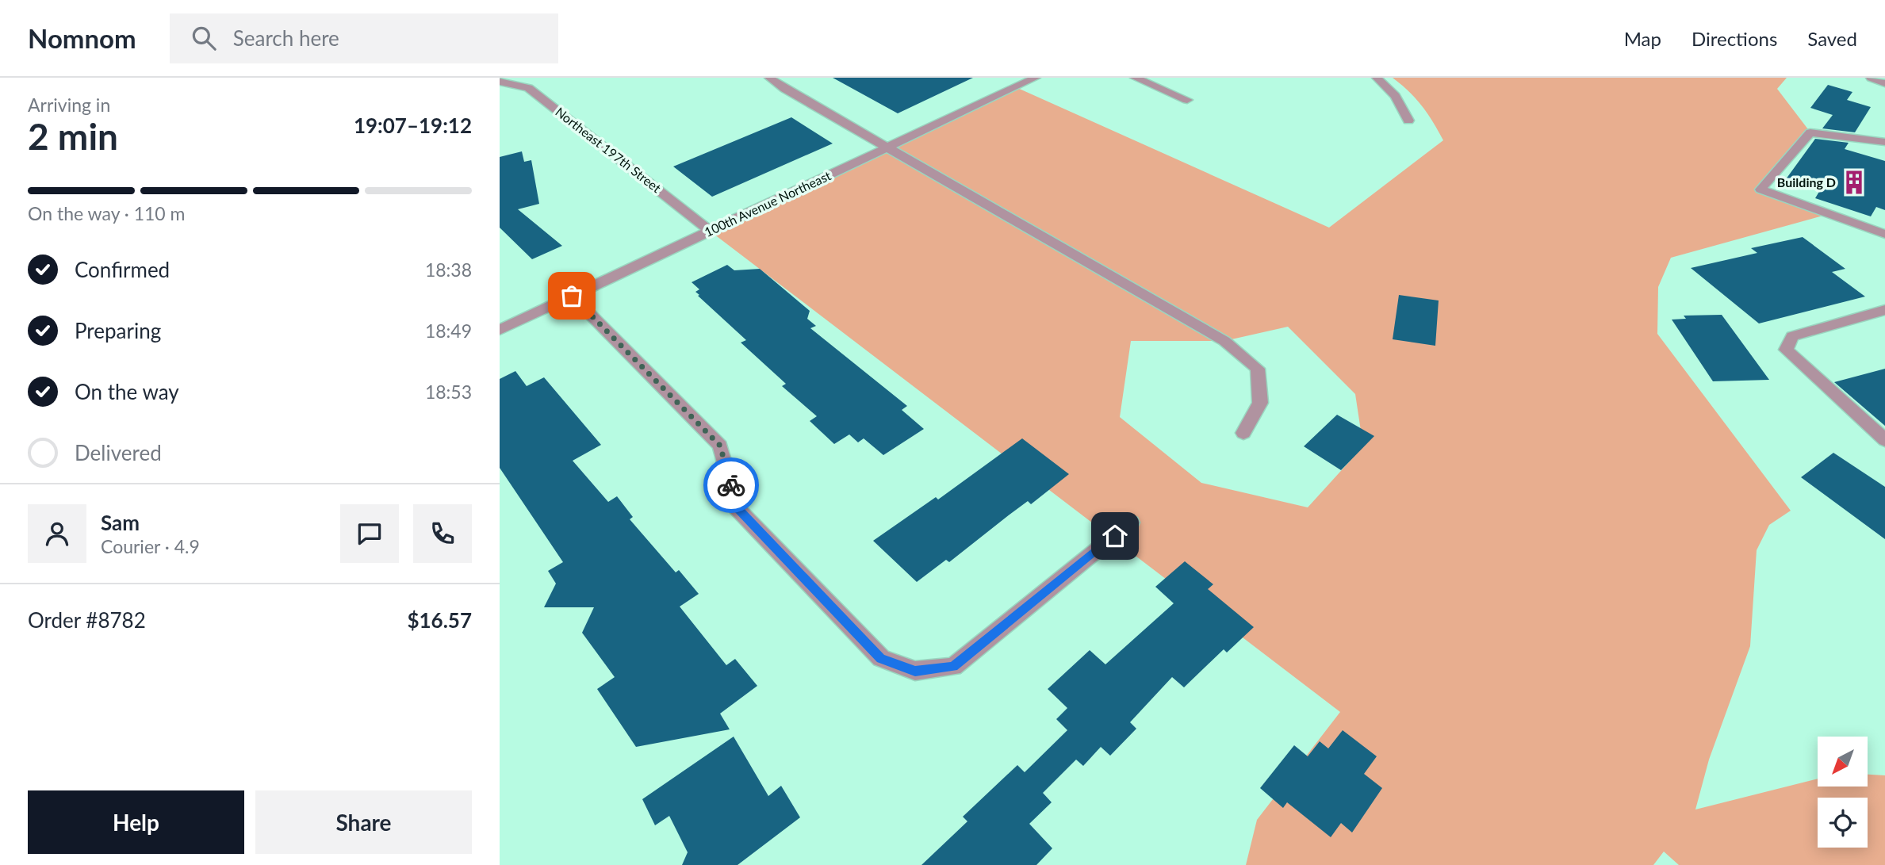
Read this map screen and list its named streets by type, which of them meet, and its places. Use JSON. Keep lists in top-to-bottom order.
{
  "streets": {
    "street": ["Northeast 197th Street", "100th Avenue Northeast"]
  },
  "crossings": [
    ["Northeast 197th Street", "100th Avenue Northeast"]
  ],
  "places": {
    "building": ["Building D"]
  },
  "north": "bottom left",
  "page": {
    "header": "Nomnom",
    "search": "Search here",
    "nav": ["Map", "Directions", "Saved"],
    "heading": ["2 min", "Arriving in", "19:07–19:12"],
    "panel": [
      "Sam",
      "Courier · 4.9",
      "Order #8782",
      "$16.57"
    ],
    "bar": "On the way · 110 m",
    "list": [
      ["Confirmed", "18:38"],
      ["Preparing", "18:49"],
      ["On the way", "18:53"],
      "Delivered"
    ],
    "buttons": ["Help", "Share"]
  }
}
